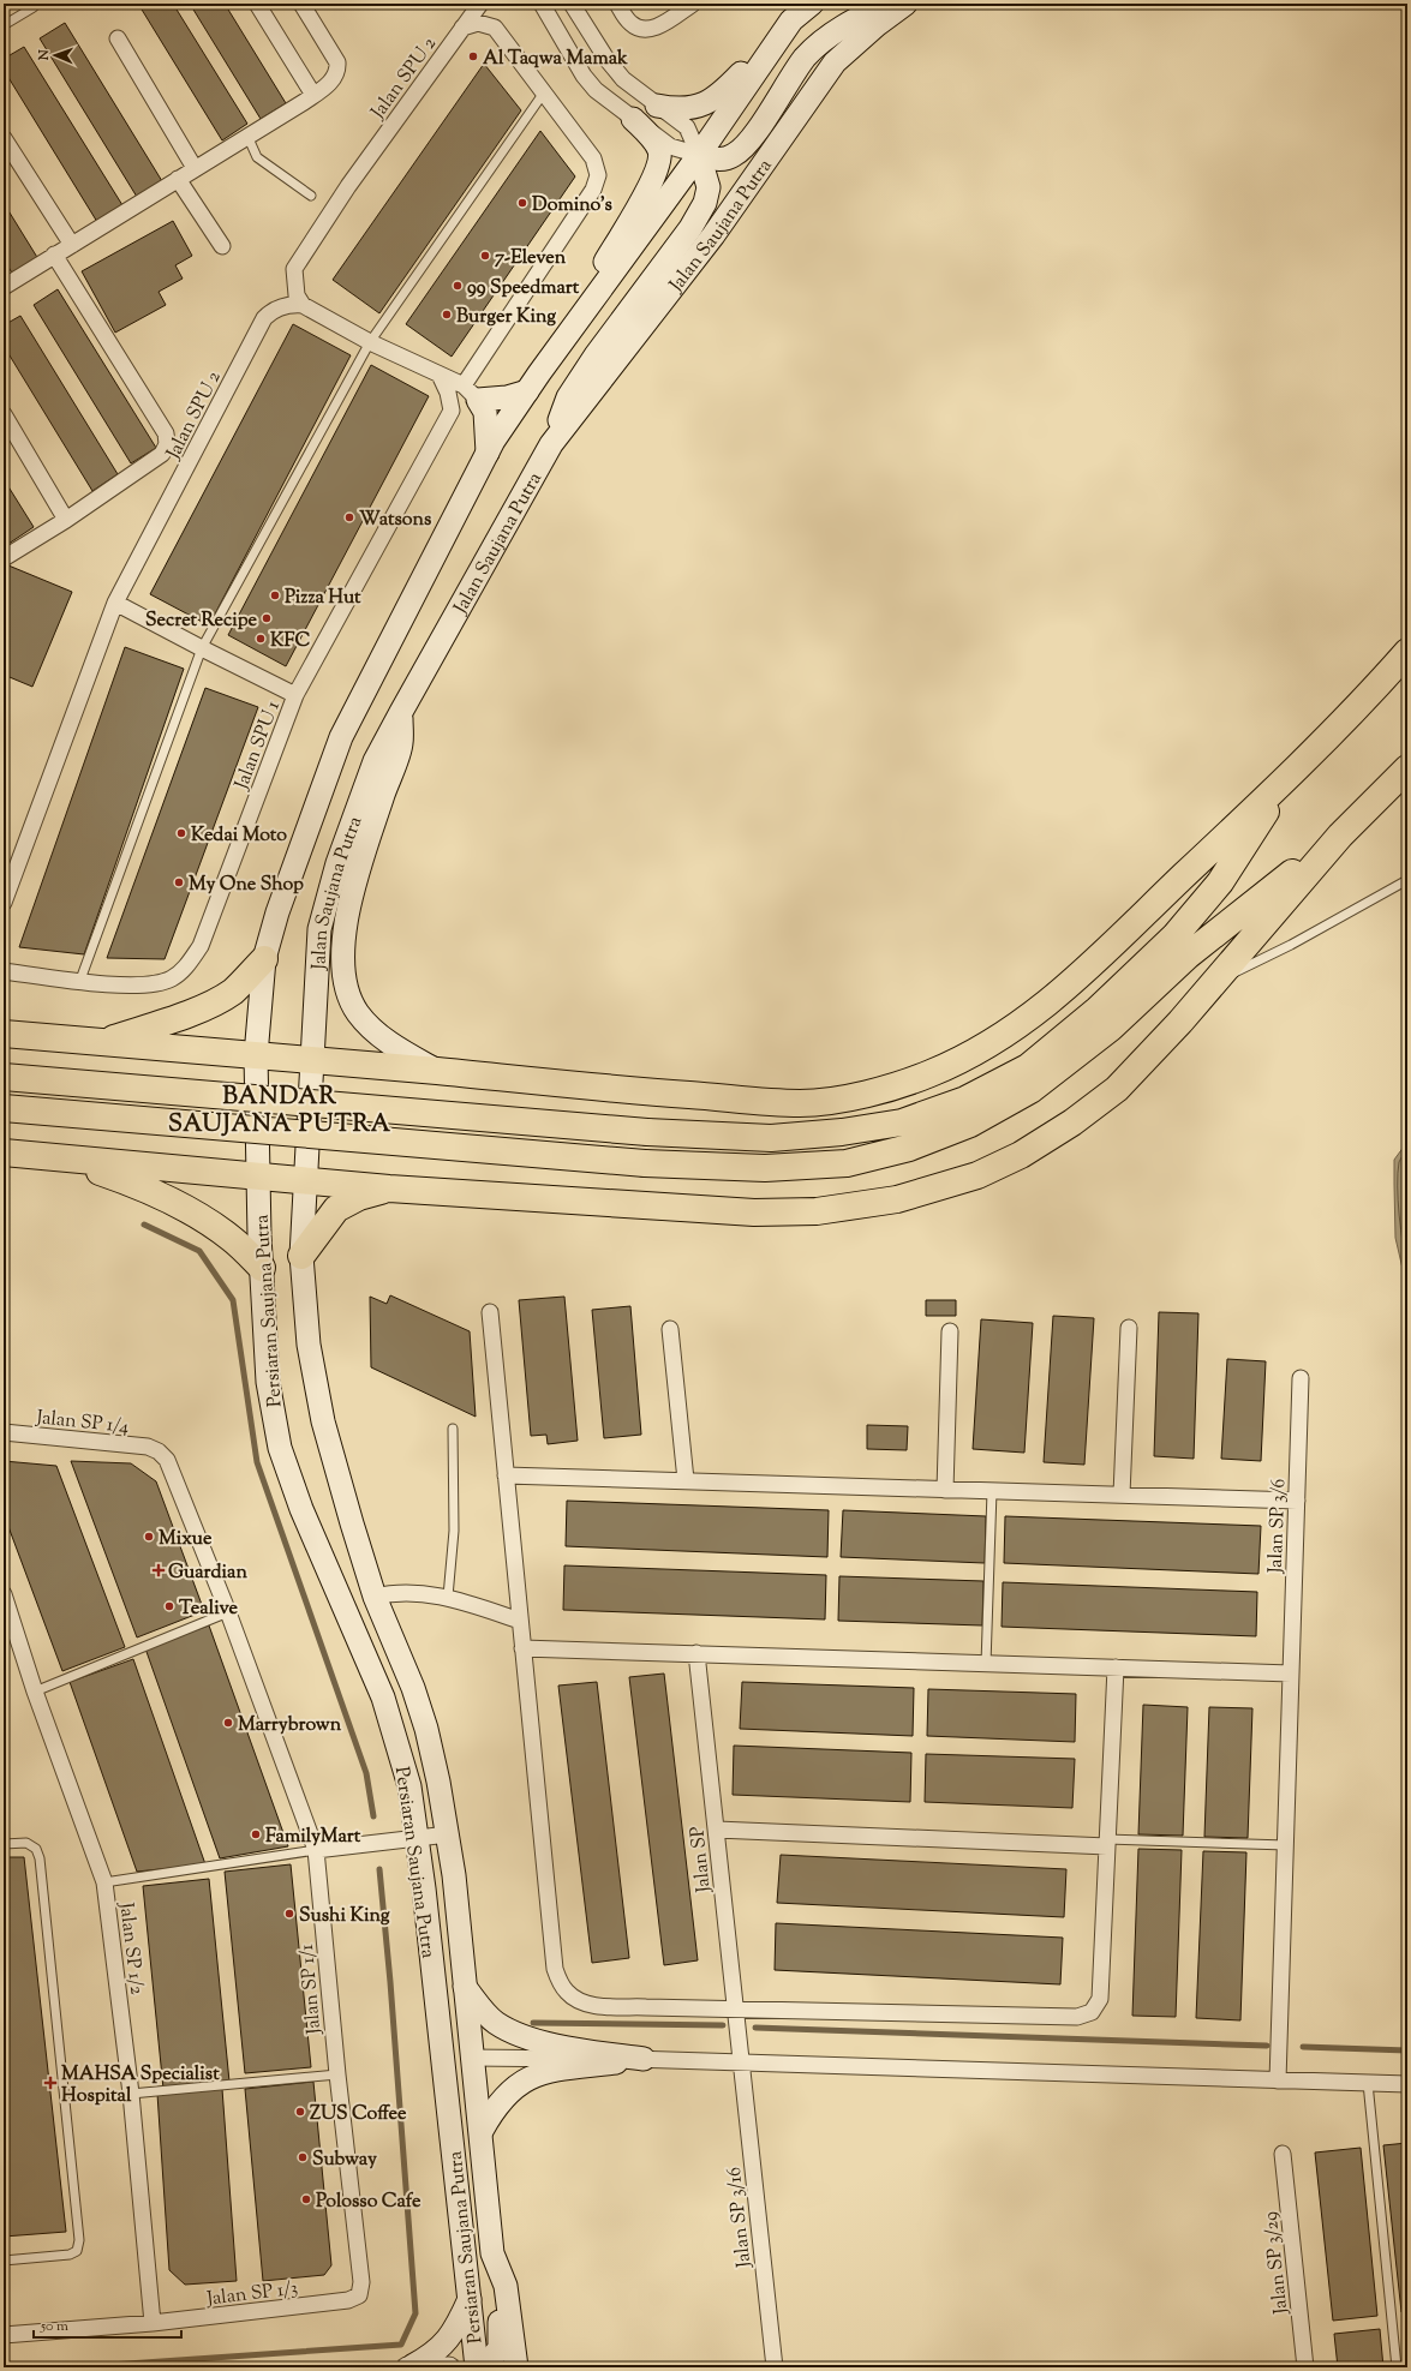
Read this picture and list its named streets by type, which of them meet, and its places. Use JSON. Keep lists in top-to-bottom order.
{
  "streets": {
    "main road": ["Jalan Saujana Putra", "Persiaran Saujana Putra"],
    "street": [
      "Jalan SPU 2",
      "Jalan SPU 1",
      "Jalan SP 1/4",
      "Jalan SP 3/6",
      "Jalan SP",
      "Jalan SP 1/2",
      "Jalan SP 1/1",
      "Jalan SP 3/16",
      "Jalan SP 3/29",
      "Jalan SP 1/3"
    ]
  },
  "crossings": [
    ["Jalan Saujana Putra", "Persiaran Saujana Putra"],
    ["Jalan SP 1/4", "Jalan SP 1/1"],
    ["Jalan SP", "Jalan SP 3/16"],
    ["Jalan SP 1/2", "Jalan SP 1/3"],
    ["Jalan SP 1/1", "Jalan SP 1/3"]
  ],
  "districts": ["BANDAR SAUJANA PUTRA"],
  "places": {
    "other": [
      "Al Taqwa Mamak",
      "Domino's",
      "7-Eleven",
      "99 Speedmart",
      "Burger King",
      "Watsons",
      "Pizza Hut",
      "Secret Recipe",
      "KFC",
      "Kedai Moto",
      "My One Shop",
      "Mixue",
      "Tealive",
      "Marrybrown",
      "FamilyMart",
      "Sushi King",
      "ZUS Coffee",
      "Subway",
      "Polosso Cafe"
    ],
    "health": ["Guardian", "MAHSA Specialist Hospital"]
  },
  "scale_bar": "50 m",
  "north": "left"
}
